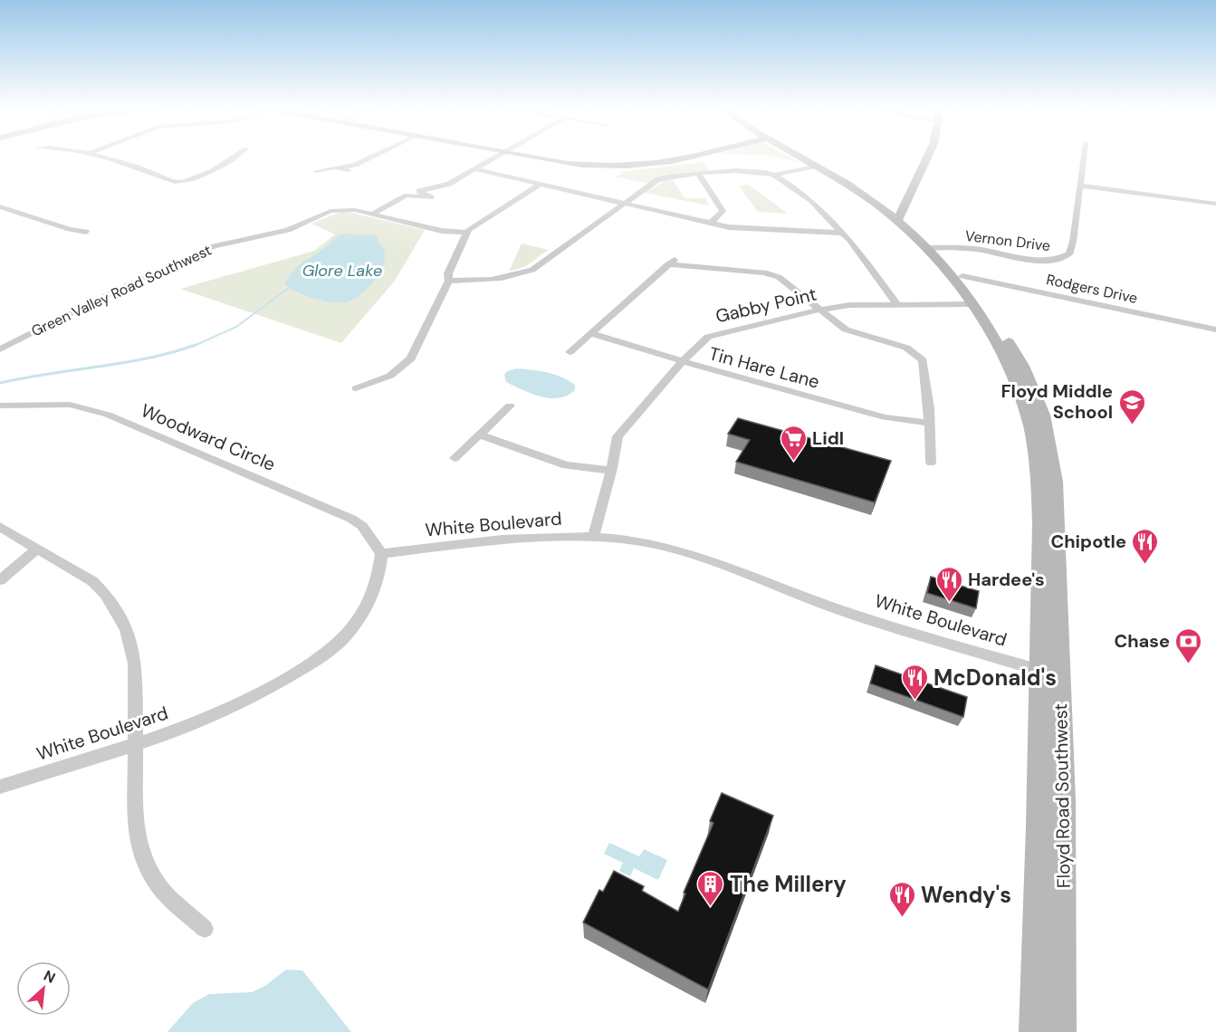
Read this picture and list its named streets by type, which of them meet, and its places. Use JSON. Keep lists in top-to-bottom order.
{
  "streets": {
    "main road": ["Floyd Road Southwest"],
    "street": [
      "Vernon Drive",
      "Rodgers Drive",
      "Green Valley Road Southwest",
      "Gabby Point",
      "Tin Hare Lane",
      "Woodward Circle",
      "White Boulevard"
    ]
  },
  "crossings": [
    ["Vernon Drive", "Floyd Road Southwest"],
    ["Rodgers Drive", "Floyd Road Southwest"],
    ["Gabby Point", "Tin Hare Lane"],
    ["Gabby Point", "White Boulevard"],
    ["Gabby Point", "Floyd Road Southwest"],
    ["Woodward Circle", "White Boulevard"],
    ["White Boulevard", "Floyd Road Southwest"]
  ],
  "water": ["Glore Lake"],
  "places": {
    "school or university": ["Floyd Middle School"],
    "supermarket": ["Lidl"],
    "restaurant": [
      "Chipotle",
      "Hardee's",
      "McDonald's",
      "Wendy's"
    ],
    "bank": ["Chase"],
    "building": ["The Millery"]
  },
  "north": "top right"
}
